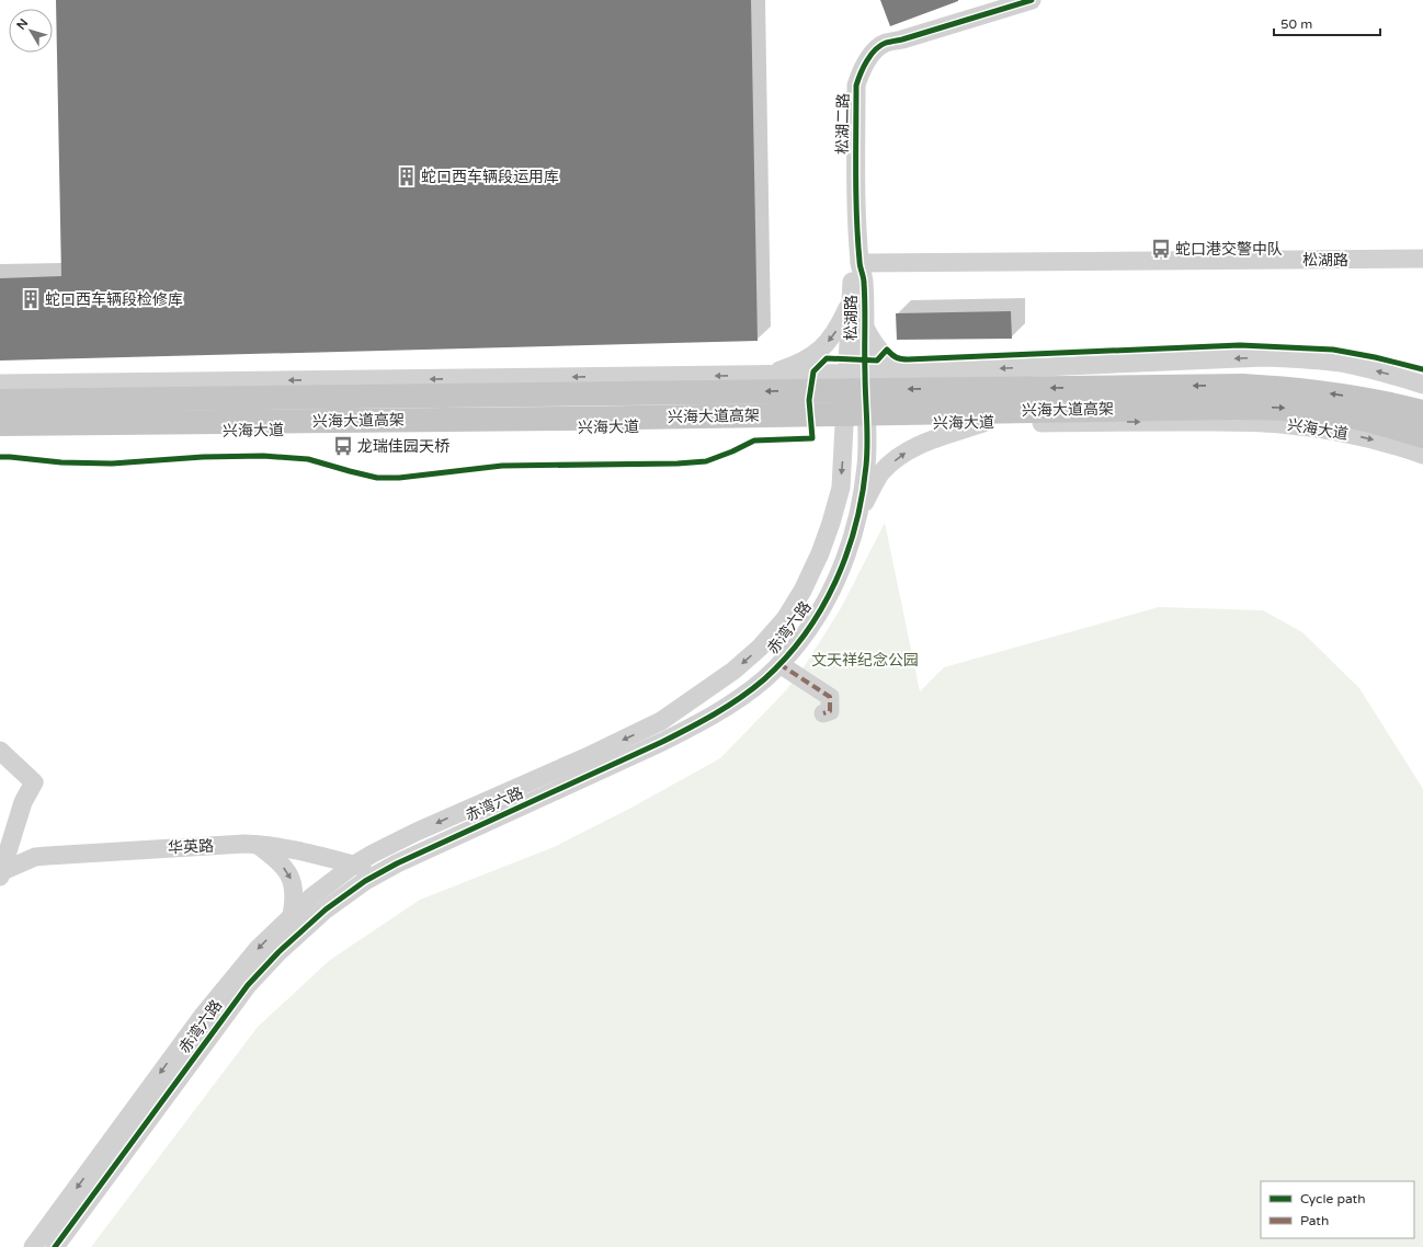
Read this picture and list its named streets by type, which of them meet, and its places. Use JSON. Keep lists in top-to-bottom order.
{
  "streets": {
    "main road": ["兴海大道高架"],
    "street": [
      "松湖二路",
      "松湖路",
      "兴海大道",
      "赤湾六路",
      "华英路"
    ]
  },
  "crossings": [
    ["松湖二路", "松湖路"],
    ["松湖路", "赤湾六路"],
    ["兴海大道", "赤湾六路"],
    ["赤湾六路", "华英路"]
  ],
  "parks": ["文天祥纪念公园"],
  "places": {
    "building": ["蛇口西车辆段运用库", "蛇口西车辆段检修库"],
    "bus stop": ["蛇口港交警中队", "龙瑞佳园天桥"]
  },
  "legend": ["Cycle path", "Path"],
  "scale_bar": "50 m",
  "north": "top left"
}
